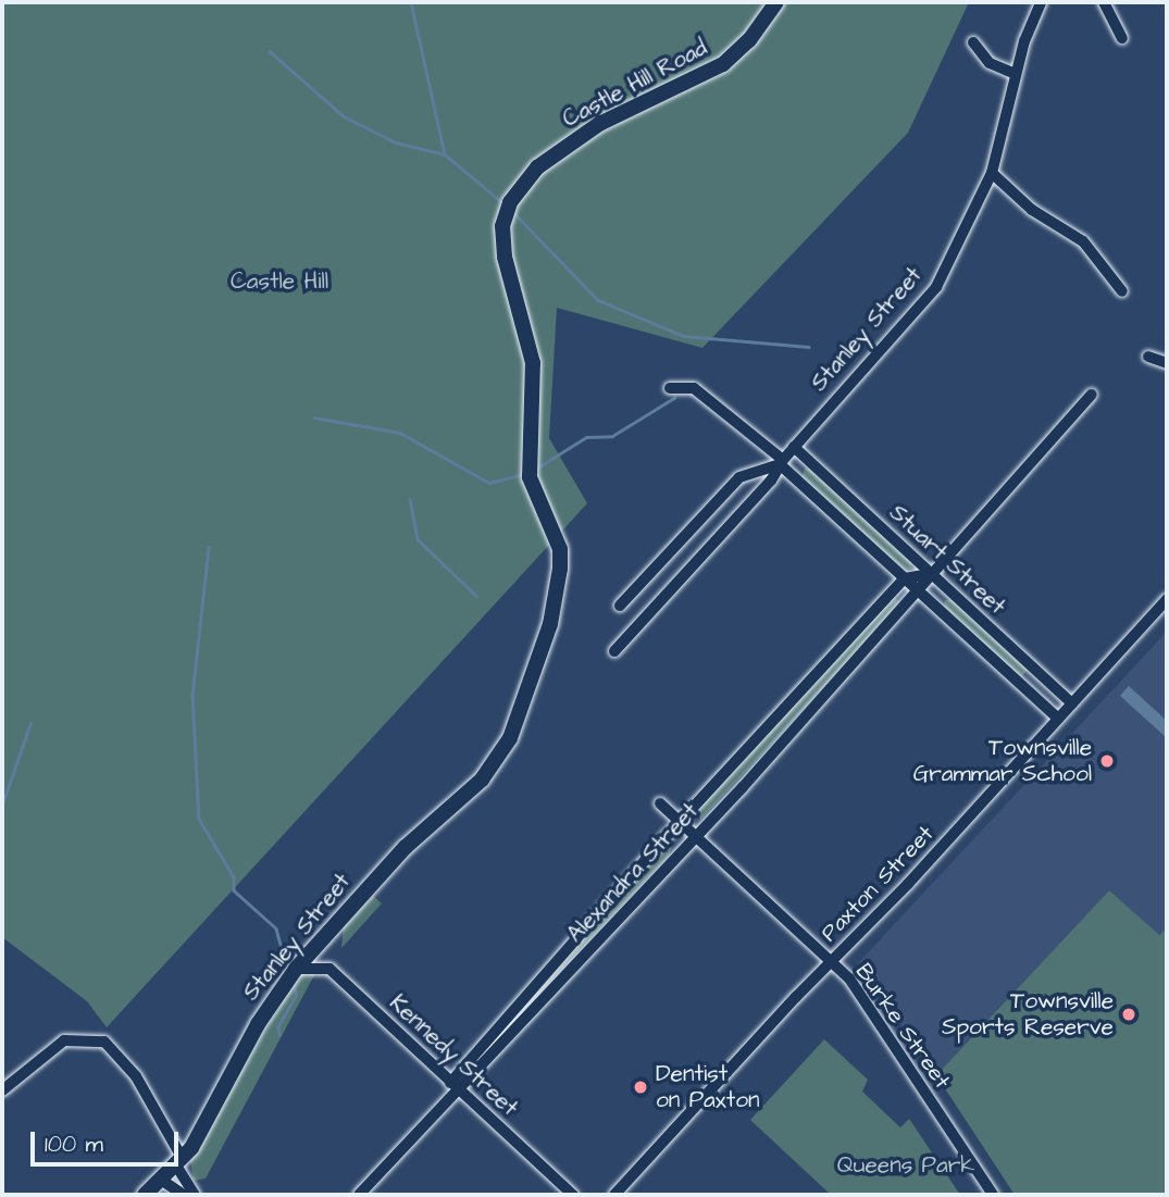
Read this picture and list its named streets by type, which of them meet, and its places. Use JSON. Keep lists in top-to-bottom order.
{
  "streets": {
    "main road": ["Castle Hill Road", "Stanley Street"],
    "street": [
      "Stuart Street",
      "Alexandra Street",
      "Paxton Street",
      "Burke Street",
      "Kennedy Street"
    ]
  },
  "crossings": [
    ["Castle Hill Road", "Stanley Street"],
    ["Stanley Street", "Stuart Street"],
    ["Stanley Street", "Kennedy Street"],
    ["Stuart Street", "Alexandra Street"],
    ["Stuart Street", "Paxton Street"],
    ["Alexandra Street", "Burke Street"],
    ["Alexandra Street", "Kennedy Street"],
    ["Paxton Street", "Burke Street"]
  ],
  "parks": ["Castle Hill", "Queens Park"],
  "places": ["Townsville Grammar School", "Townsville Sports Reserve", "Dentist on Paxton"],
  "scale_bar": "100 m"
}
